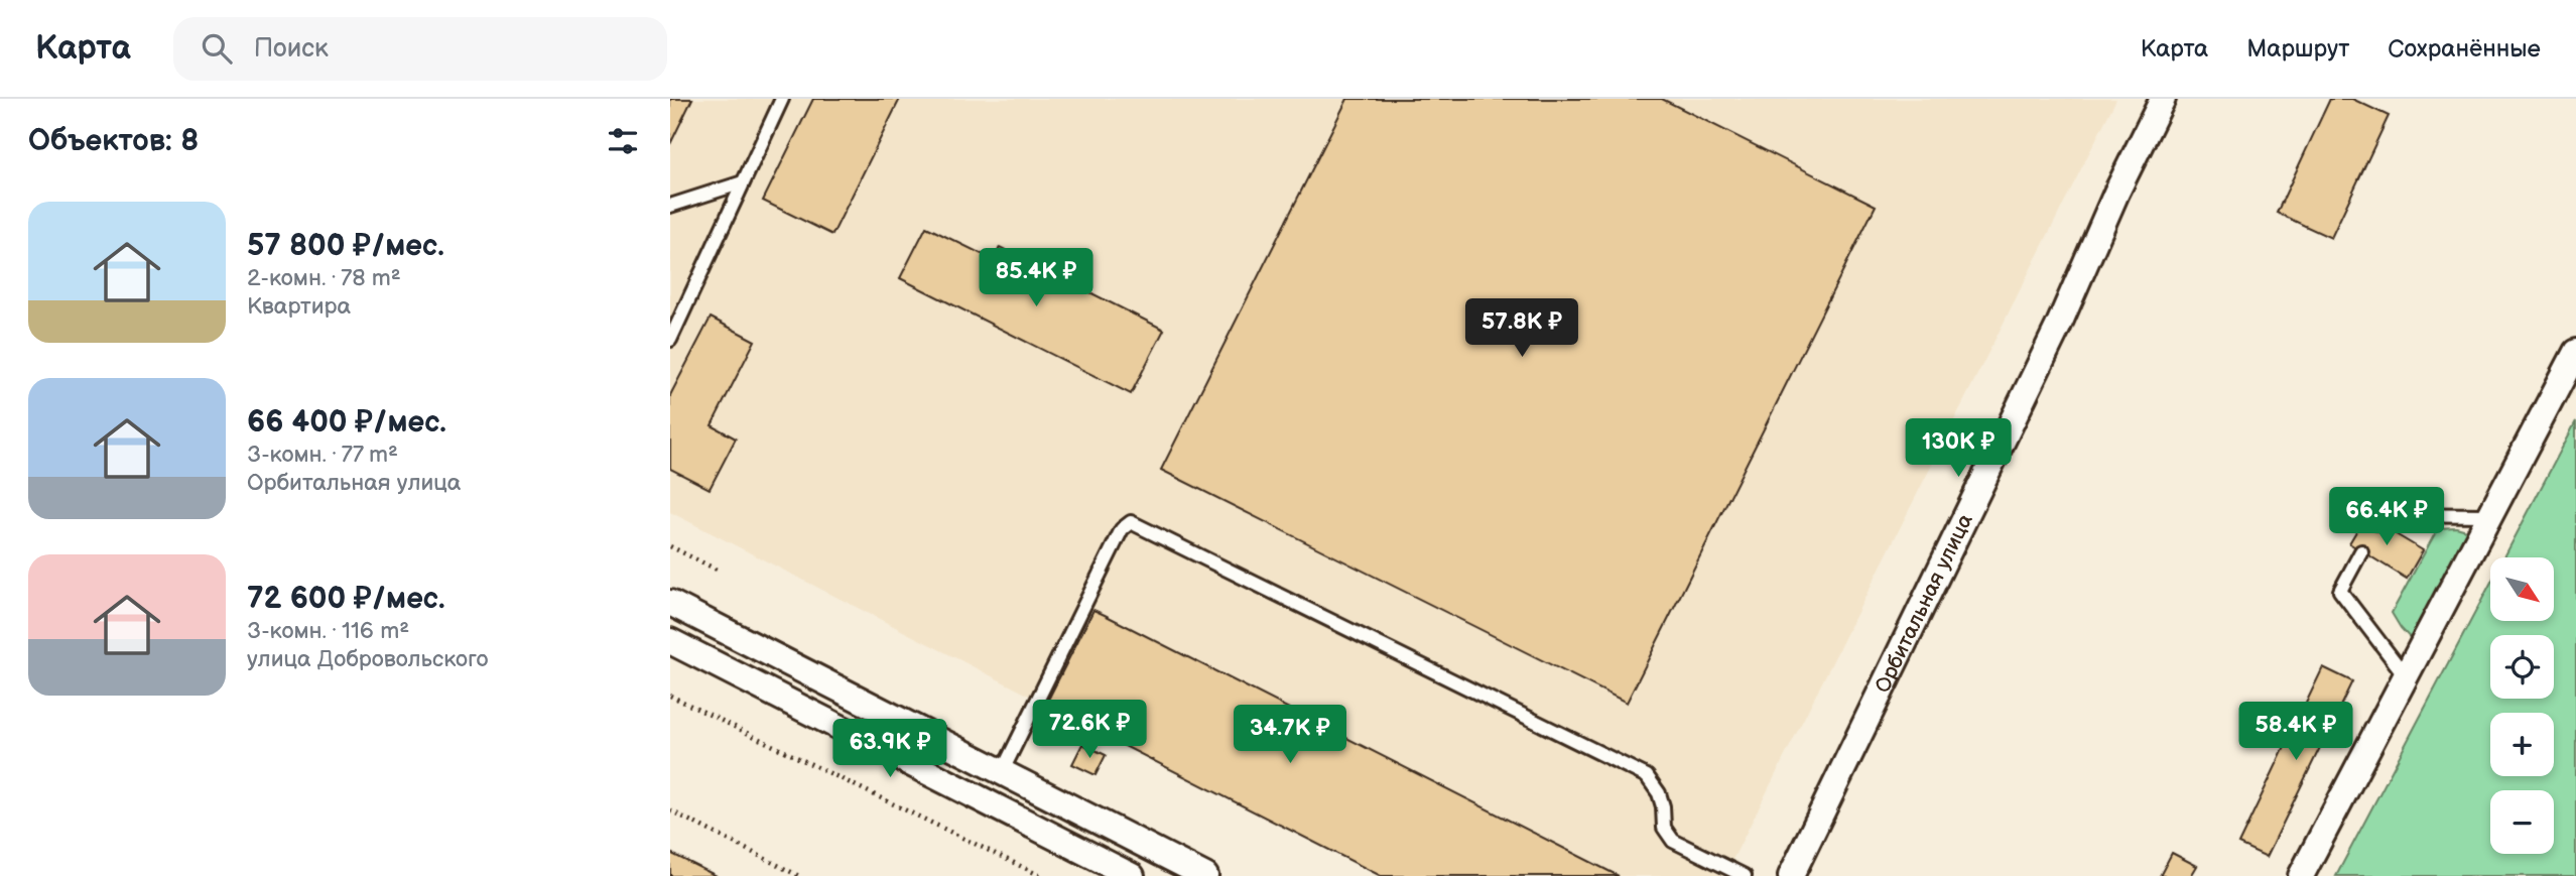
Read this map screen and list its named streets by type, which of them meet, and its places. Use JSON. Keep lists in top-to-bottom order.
{
  "streets": {
    "street": ["Орбитальная улица"]
  },
  "north": "bottom right",
  "page": {
    "header": "Карта",
    "search": "Поиск",
    "nav": ["Карта", "Маршрут", "Сохранённые"],
    "heading": "Объектов: 8",
    "list": [
      {
        "name": "57 800 ₽/мес.",
        "note": "2-комн. · 78 m² · Квартира"
      },
      {
        "name": "66 400 ₽/мес.",
        "note": "3-комн. · 77 m² · Орбитальная улица"
      },
      {
        "name": "72 600 ₽/мес.",
        "note": "3-комн. · 116 m² · улица Добровольского"
      }
    ],
    "price": [
      "85.4K ₽",
      "57.8K ₽",
      "130K ₽",
      "66.4K ₽",
      "72.6K ₽",
      "58.4K ₽",
      "34.7K ₽",
      "63.9K ₽"
    ],
    "map_buttons": ["+", "−"]
  }
}
